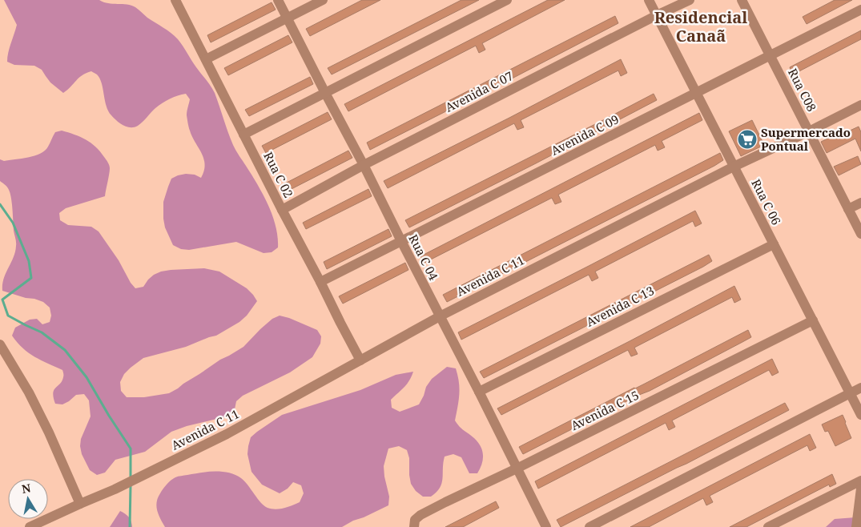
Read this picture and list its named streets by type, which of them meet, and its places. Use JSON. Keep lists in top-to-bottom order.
{
  "streets": {
    "street": [
      "Rua C08",
      "Avenida C 07",
      "Avenida C 09",
      "Rua C 02",
      "Rua C 06",
      "Rua C 04",
      "Avenida C 11",
      "Avenida C 13",
      "Avenida C 15"
    ]
  },
  "crossings": [
    ["Rua C08", "Avenida C 09"],
    ["Rua C08", "Avenida C 11"],
    ["Avenida C 07", "Rua C 02"],
    ["Avenida C 07", "Rua C 06"],
    ["Avenida C 07", "Rua C 04"],
    ["Avenida C 09", "Rua C 02"],
    ["Avenida C 09", "Rua C 06"],
    ["Avenida C 09", "Rua C 04"],
    ["Rua C 02", "Avenida C 11"],
    ["Rua C 06", "Avenida C 11"],
    ["Rua C 06", "Avenida C 13"],
    ["Rua C 06", "Avenida C 15"],
    ["Rua C 04", "Avenida C 11"],
    ["Rua C 04", "Avenida C 13"],
    ["Rua C 04", "Avenida C 15"]
  ],
  "districts": ["Residencial Canaã"],
  "places": {
    "supermarket": ["Supermercado Pontual"]
  },
  "north": "top"
}
